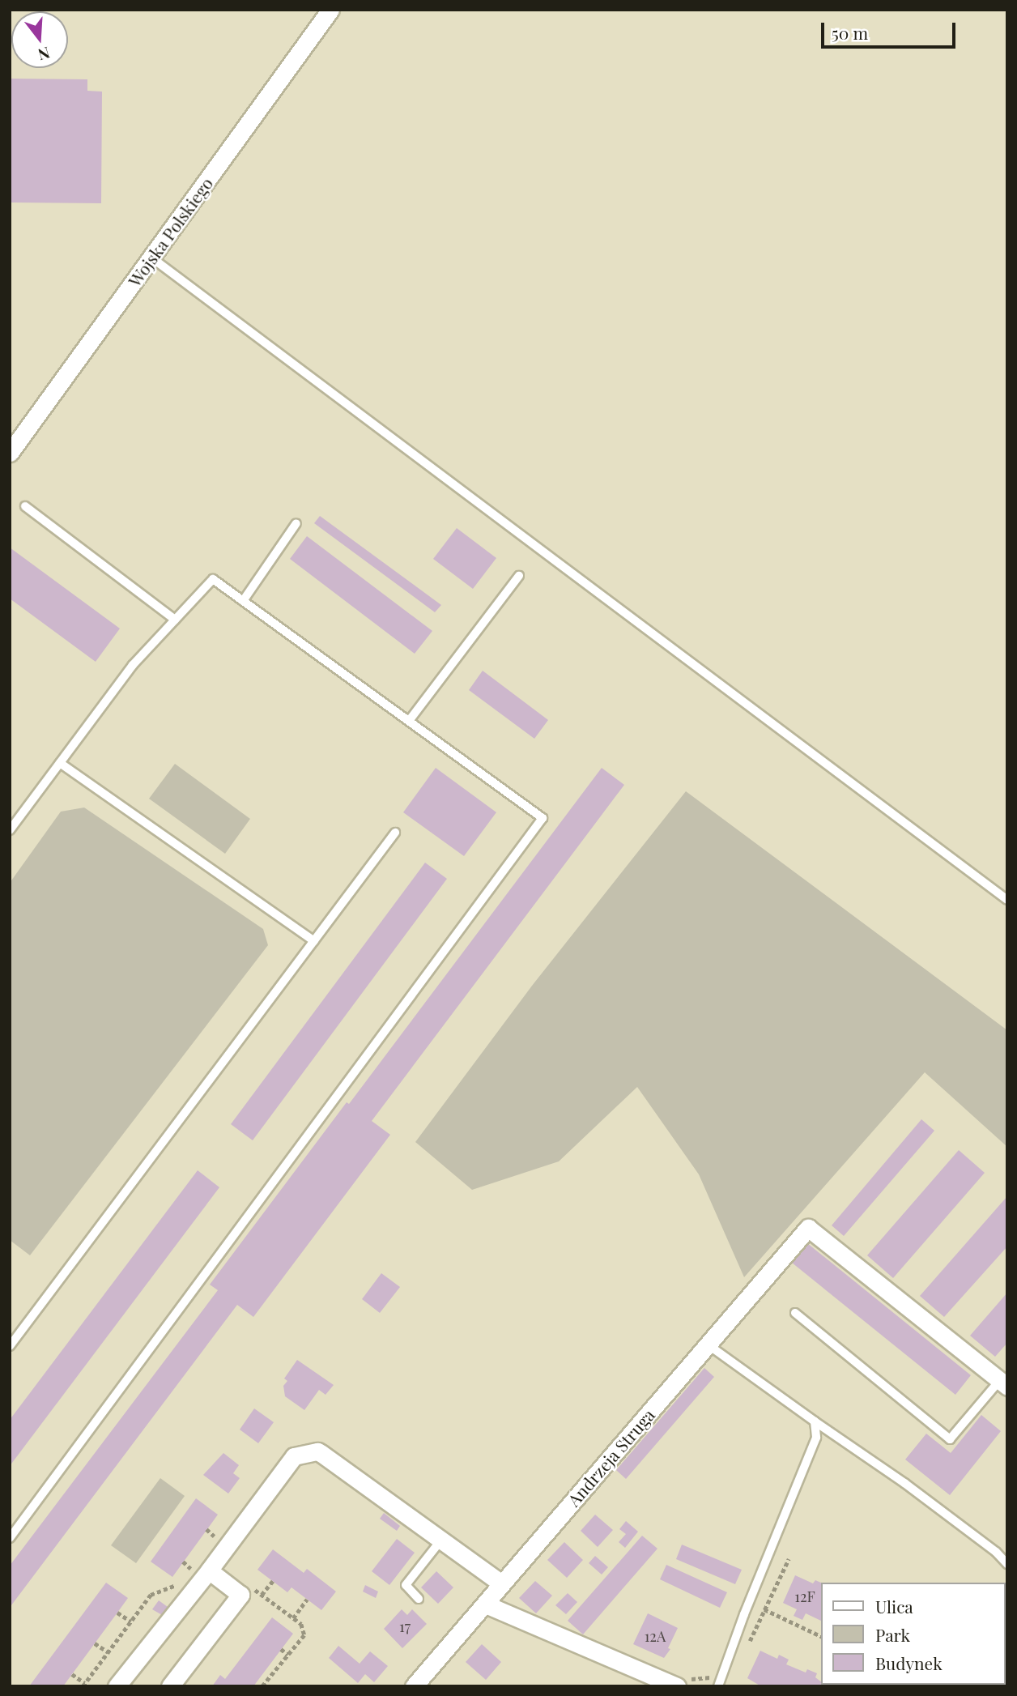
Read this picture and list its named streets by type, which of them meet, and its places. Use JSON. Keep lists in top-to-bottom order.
{
  "streets": {
    "street": ["Wojska Polskiego", "Andrzeja Struga"]
  },
  "house_numbers": ["12F", "17", "12A"],
  "legend": ["Ulica", "Park", "Budynek"],
  "scale_bar": "50 m",
  "north": "bottom"
}
